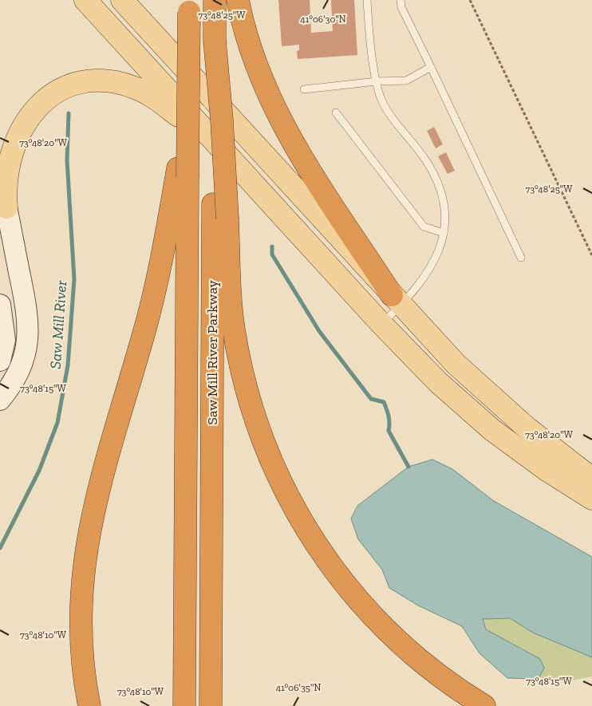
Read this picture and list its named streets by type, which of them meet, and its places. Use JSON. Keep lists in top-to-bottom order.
{
  "streets": {
    "highway": ["Saw Mill River Parkway"]
  },
  "water": ["Saw Mill River"],
  "coordinates": [
    "73°48'25\"W",
    "41°06'30\"N",
    "73°48'20\"W",
    "73°48'15\"W",
    "73°48'10\"W",
    "41°06'35\"N"
  ]
}
